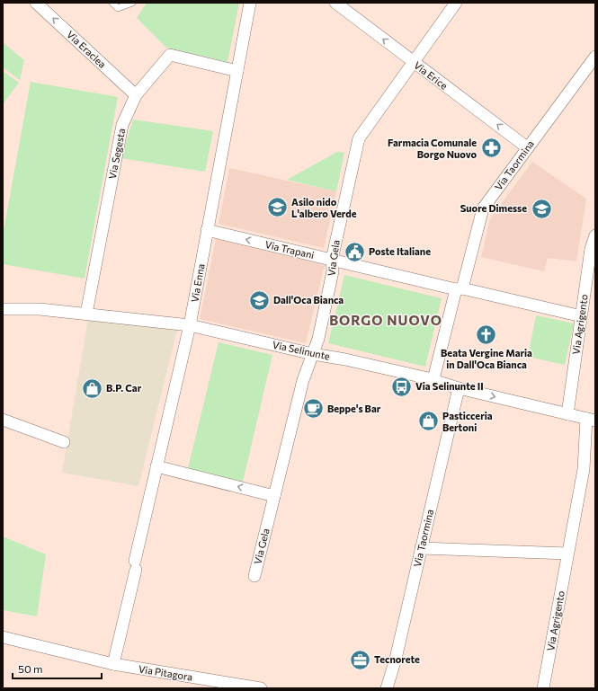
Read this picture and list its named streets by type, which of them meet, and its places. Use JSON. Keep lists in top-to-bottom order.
{
  "streets": {
    "street": [
      "Via Eraclea",
      "Via Erice",
      "Via Segesta",
      "Via Taormina",
      "Via Trapani",
      "Via Gela",
      "Via Enna",
      "Via Agrigento",
      "Via Selinunte",
      "Via Pitagora"
    ]
  },
  "crossings": [
    ["Via Eraclea", "Via Segesta"],
    ["Via Erice", "Via Taormina"],
    ["Via Erice", "Via Gela"],
    ["Via Segesta", "Via Enna"],
    ["Via Segesta", "Via Selinunte"],
    ["Via Taormina", "Via Trapani"],
    ["Via Taormina", "Via Selinunte"],
    ["Via Trapani", "Via Gela"],
    ["Via Trapani", "Via Enna"],
    ["Via Trapani", "Via Agrigento"],
    ["Via Gela", "Via Selinunte"],
    ["Via Enna", "Via Selinunte"],
    ["Via Enna", "Via Pitagora"],
    ["Via Agrigento", "Via Selinunte"]
  ],
  "one_way": ["Via Eraclea", "Via Erice"],
  "districts": ["BORGO NUOVO"],
  "places": {
    "pharmacy": ["Farmacia Comunale Borgo Nuovo"],
    "school or university": ["Asilo nido L'albero Verde", "Suore Dimesse", "Dall'Oca Bianca"],
    "public building": ["Poste Italiane"],
    "church": ["Beata Vergine Maria in Dall'Oca Bianca"],
    "bus stop": ["Via Selinunte II"],
    "shop": ["B.P. Car", "Pasticceria Bertoni"],
    "cafe": ["Beppe's Bar"],
    "office": ["Tecnorete"]
  },
  "scale_bar": "50 m"
}
